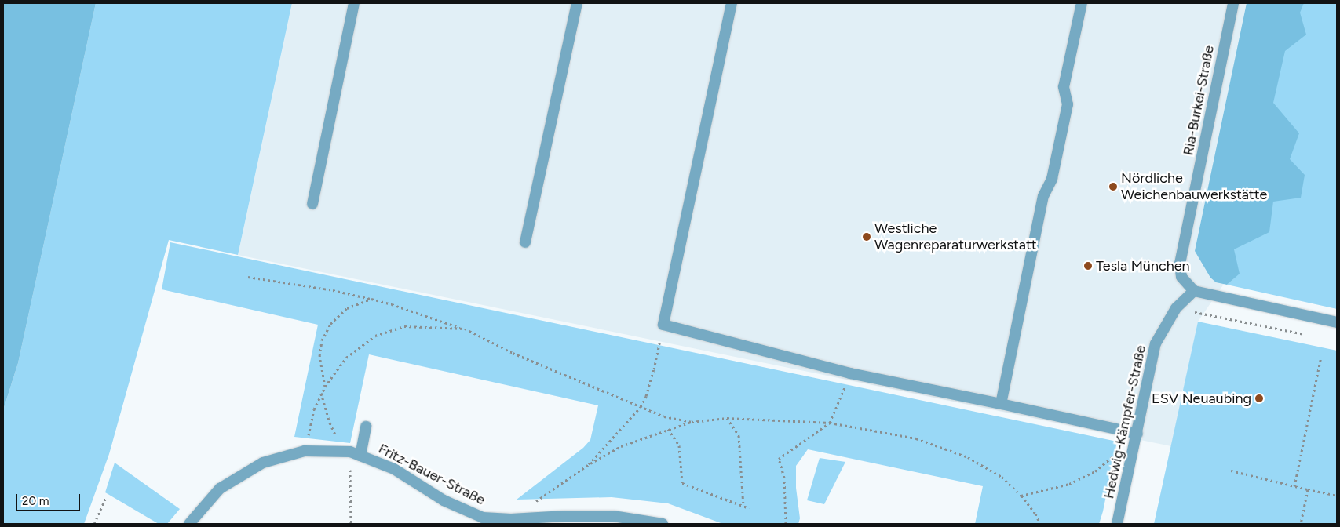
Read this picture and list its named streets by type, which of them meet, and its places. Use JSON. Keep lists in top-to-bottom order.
{
  "streets": {
    "street": ["Ria-Burkei-Straße", "Hedwig-Kämpfer-Straße", "Fritz-Bauer-Straße"]
  },
  "crossings": [
    ["Ria-Burkei-Straße", "Hedwig-Kämpfer-Straße"]
  ],
  "places": [
    "Nördliche Weichenbauwerkstätte",
    "Westliche Wagenreparaturwerkstatt",
    "Tesla München",
    "ESV Neuaubing"
  ],
  "scale_bar": "20 m"
}
